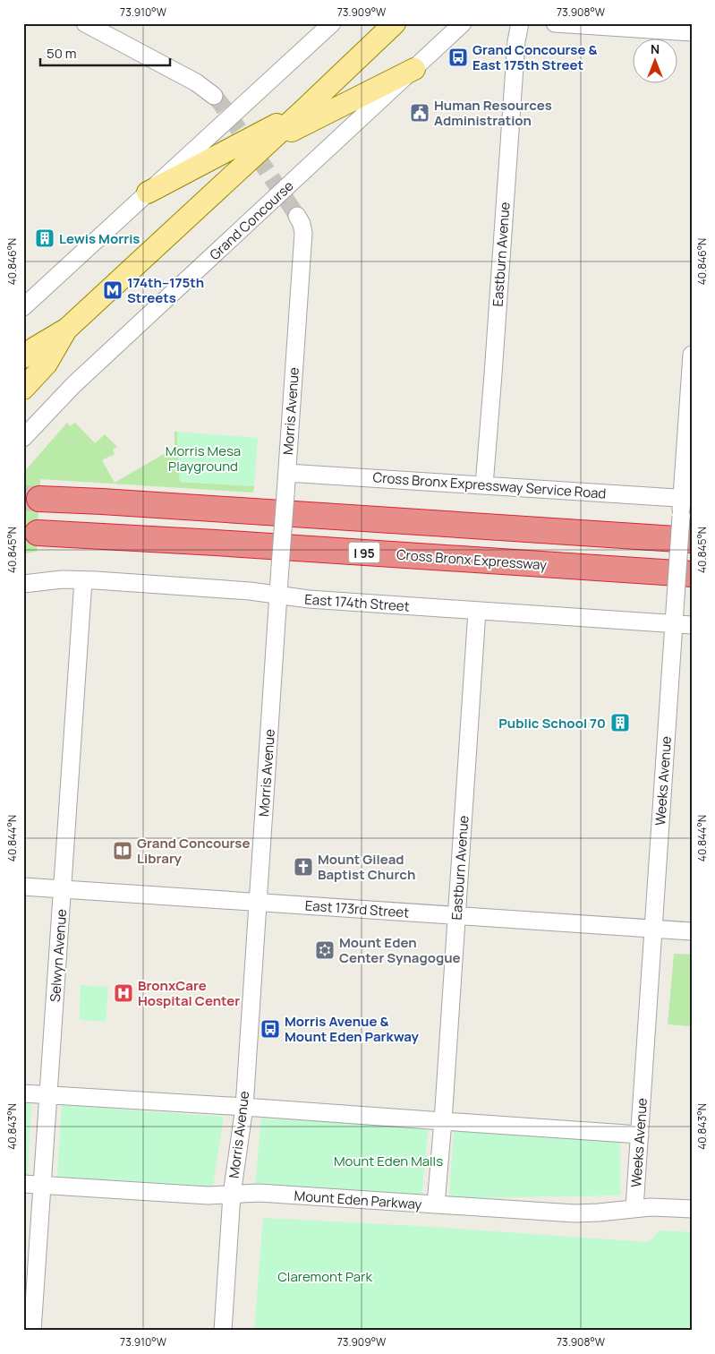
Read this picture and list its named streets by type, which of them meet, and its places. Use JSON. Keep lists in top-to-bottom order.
{
  "streets": {
    "highway": ["I 95", "Cross Bronx Expressway"],
    "street": [
      "Grand Concourse",
      "Eastburn Avenue",
      "Morris Avenue",
      "Cross Bronx Expressway Service Road",
      "East 174th Street",
      "Weeks Avenue",
      "East 173rd Street",
      "Selwyn Avenue",
      "Mount Eden Parkway"
    ]
  },
  "crossings": [
    ["Eastburn Avenue", "Cross Bronx Expressway Service Road"],
    ["Eastburn Avenue", "East 174th Street"],
    ["Eastburn Avenue", "East 173rd Street"],
    ["Eastburn Avenue", "Mount Eden Parkway"],
    ["Morris Avenue", "Cross Bronx Expressway Service Road"],
    ["Morris Avenue", "East 174th Street"],
    ["Morris Avenue", "East 173rd Street"],
    ["Morris Avenue", "Mount Eden Parkway"],
    ["Cross Bronx Expressway Service Road", "Weeks Avenue"],
    ["East 174th Street", "Weeks Avenue"],
    ["East 174th Street", "Selwyn Avenue"],
    ["Weeks Avenue", "East 173rd Street"],
    ["Weeks Avenue", "Mount Eden Parkway"],
    ["East 173rd Street", "Selwyn Avenue"],
    ["Selwyn Avenue", "Mount Eden Parkway"]
  ],
  "parks": ["Morris Mesa Playground", "Mount Eden Malls", "Claremont Park"],
  "places": {
    "bus stop": ["Grand Concourse & East 175th Street", "Morris Avenue & Mount Eden Parkway"],
    "public building": ["Human Resources Administration"],
    "building": ["Lewis Morris", "Public School 70"],
    "metro station": ["174th–175th Streets"],
    "library": ["Grand Concourse Library"],
    "church": ["Mount Gilead Baptist Church"],
    "synagogue": ["Mount Eden Center Synagogue"],
    "hospital": ["BronxCare Hospital Center"]
  },
  "scale_bar": "50 m",
  "north": "top",
  "coordinates": [
    "73.910°W",
    "73.909°W",
    "73.908°W",
    "40.846°N",
    "40.845°N",
    "40.844°N",
    "40.843°N"
  ]
}
